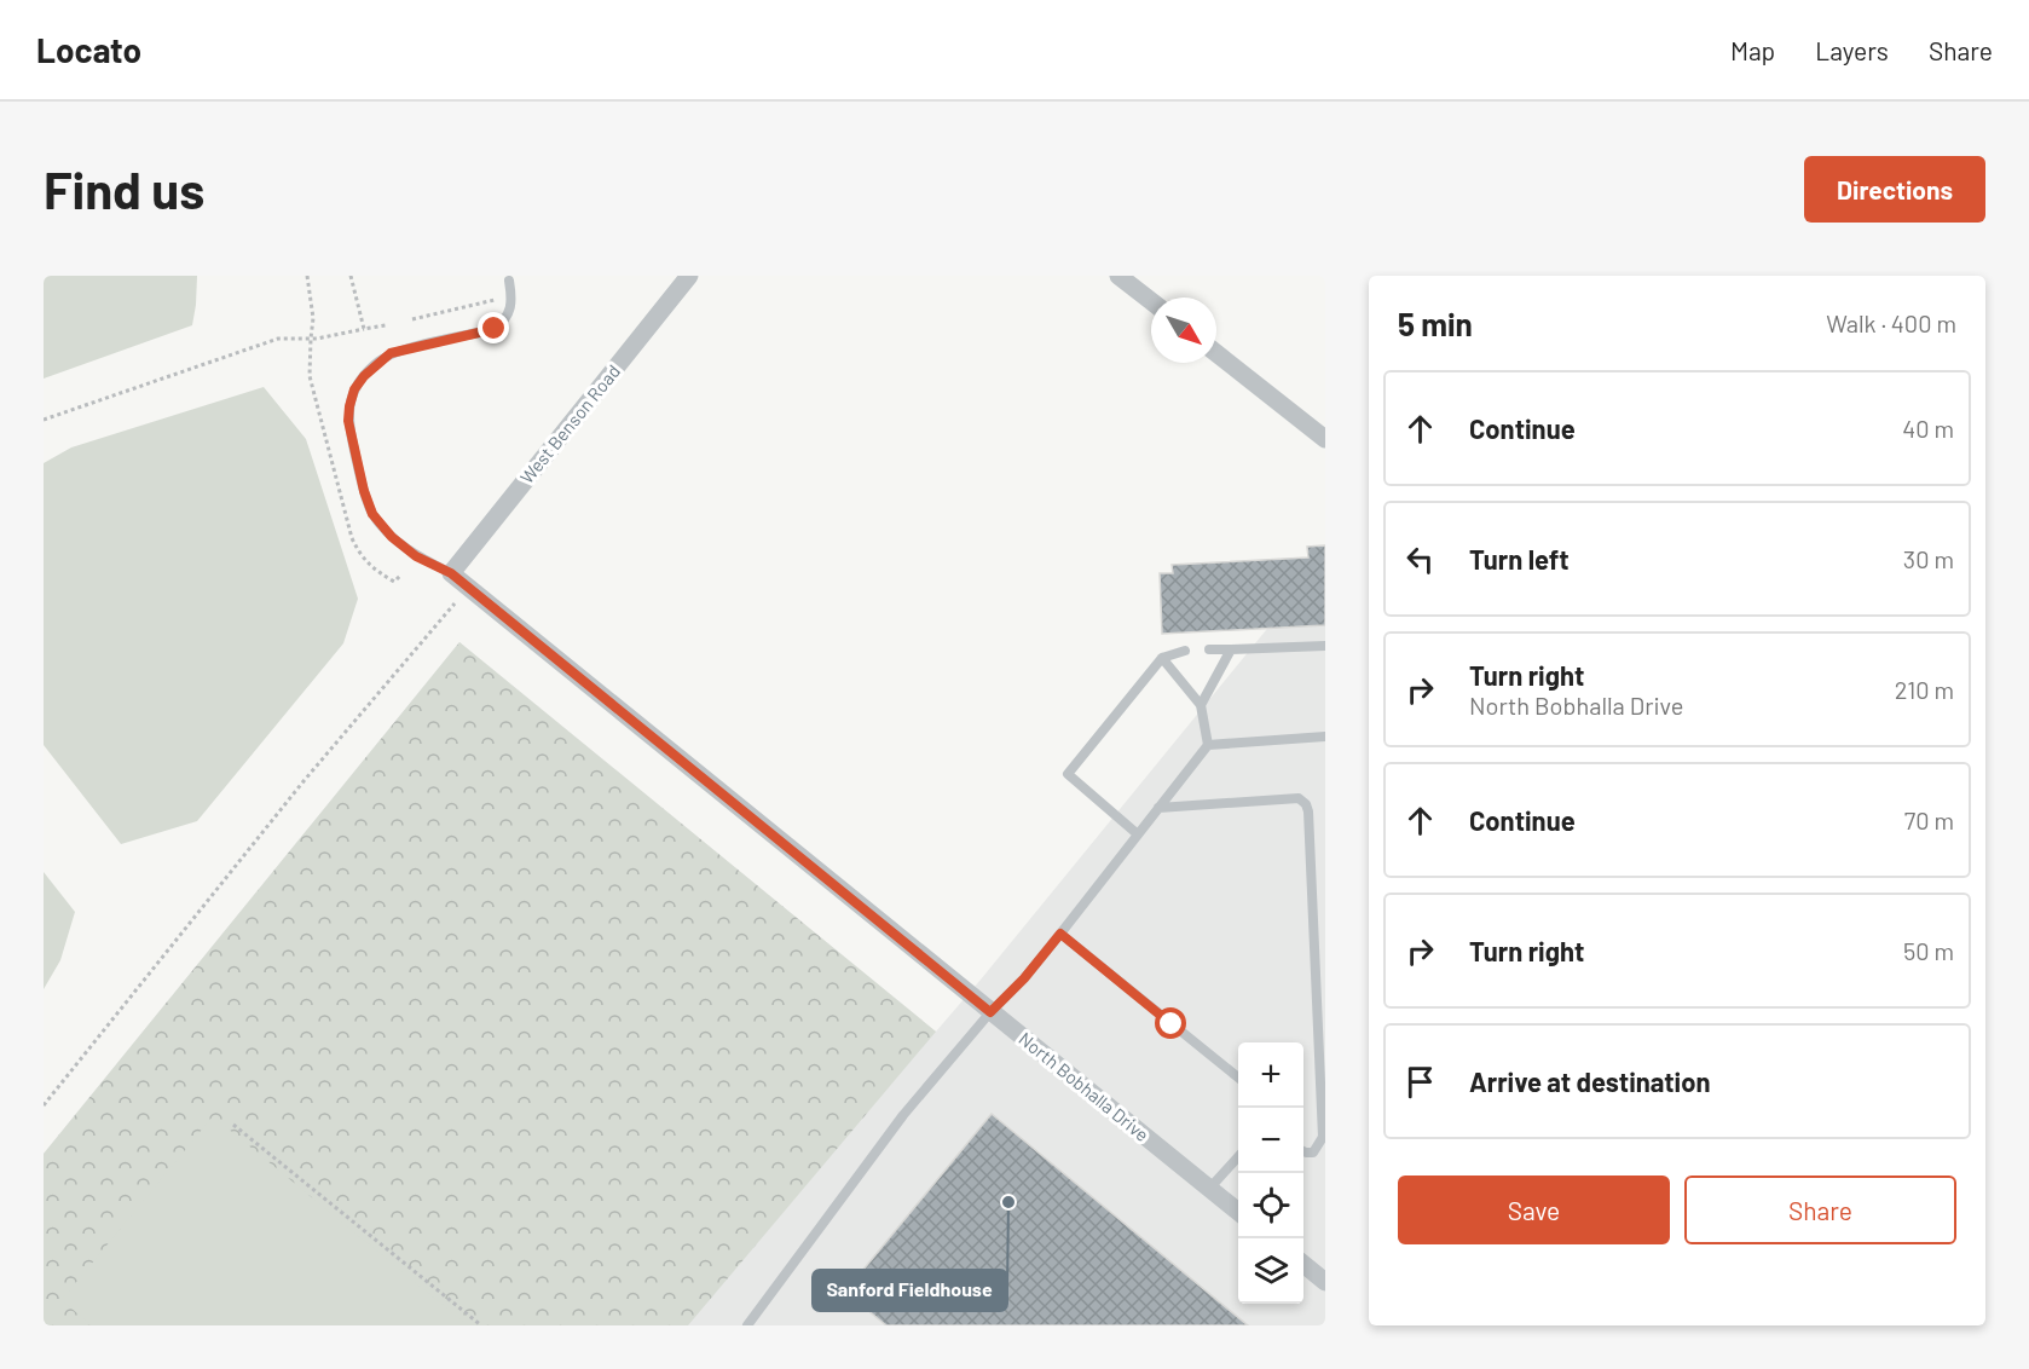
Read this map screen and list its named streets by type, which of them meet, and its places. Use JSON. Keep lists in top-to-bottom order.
{
  "streets": {
    "street": ["West Benson Road", "North Bobhalla Drive"]
  },
  "crossings": [
    ["West Benson Road", "North Bobhalla Drive"]
  ],
  "places": ["Sanford Fieldhouse"],
  "north": "bottom right",
  "page": {
    "header": "Locato",
    "nav": ["Map", "Layers", "Share"],
    "buttons": [
      "Directions",
      ["Save", "Share"]
    ],
    "title": "Find us",
    "heading": ["5 min", "Walk · 400 m"],
    "list": [
      ["Continue", "40 m"],
      ["Turn left", "30 m"],
      ["Turn right", "North Bobhalla Drive", "210 m"],
      ["Continue", "70 m"],
      ["Turn right", "50 m"],
      "Arrive at destination"
    ],
    "map_buttons": ["+", "−"]
  }
}
